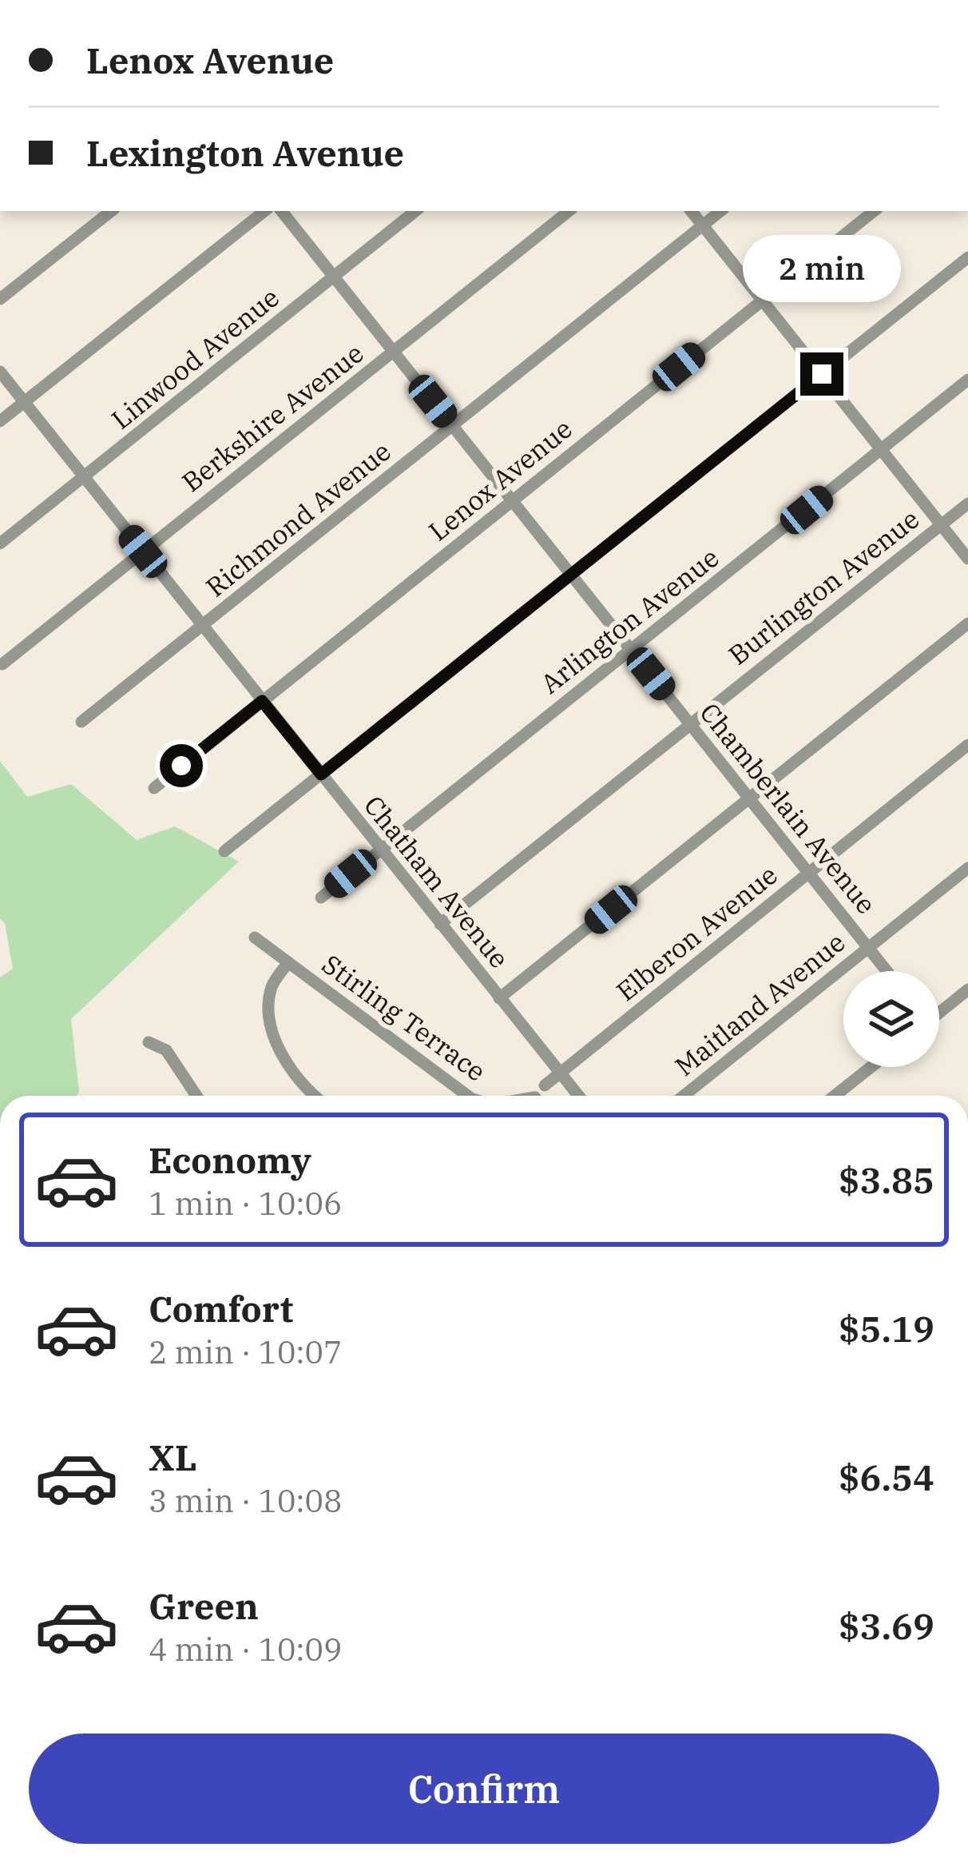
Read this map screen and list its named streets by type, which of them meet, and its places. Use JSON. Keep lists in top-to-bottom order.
{
  "streets": {
    "street": [
      "Linwood Avenue",
      "Berkshire Avenue",
      "Lenox Avenue",
      "Richmond Avenue",
      "Burlington Avenue",
      "Arlington Avenue",
      "Chamberlain Avenue",
      "Chatham Avenue",
      "Elberon Avenue",
      "Maitland Avenue",
      "Stirling Terrace"
    ]
  },
  "crossings": [
    ["Linwood Avenue", "Chamberlain Avenue"],
    ["Linwood Avenue", "Chatham Avenue"],
    ["Berkshire Avenue", "Chamberlain Avenue"],
    ["Berkshire Avenue", "Chatham Avenue"],
    ["Lenox Avenue", "Chamberlain Avenue"],
    ["Lenox Avenue", "Chatham Avenue"],
    ["Richmond Avenue", "Chamberlain Avenue"],
    ["Richmond Avenue", "Chatham Avenue"],
    ["Burlington Avenue", "Chamberlain Avenue"],
    ["Burlington Avenue", "Chatham Avenue"],
    ["Arlington Avenue", "Chamberlain Avenue"],
    ["Arlington Avenue", "Chatham Avenue"],
    ["Chamberlain Avenue", "Elberon Avenue"],
    ["Chamberlain Avenue", "Maitland Avenue"],
    ["Chatham Avenue", "Elberon Avenue"]
  ],
  "page": {
    "banner": ["Lenox Avenue", "Lexington Avenue"],
    "bubble": "2 min",
    "list": [
      {
        "name": "Economy",
        "note": "1 min · 10:06",
        "value": "$3.85"
      },
      {
        "name": "Comfort",
        "note": "2 min · 10:07",
        "value": "$5.19"
      },
      {
        "name": "XL",
        "note": "3 min · 10:08",
        "value": "$6.54"
      },
      {
        "name": "Green",
        "note": "4 min · 10:09",
        "value": "$3.69"
      }
    ],
    "buttons": "Confirm"
  }
}
